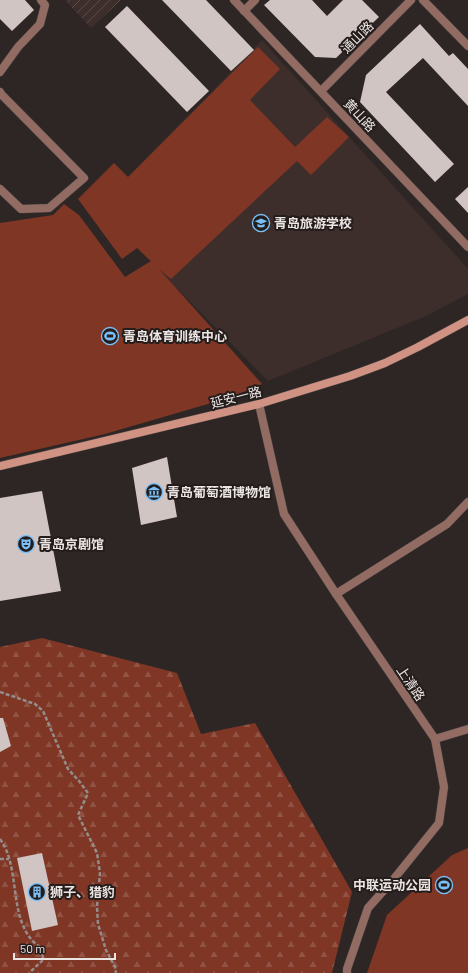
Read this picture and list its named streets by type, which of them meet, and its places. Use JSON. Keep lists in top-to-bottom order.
{
  "streets": {
    "main road": ["延安一路"],
    "street": ["通山路", "黄山路", "上清路"]
  },
  "crossings": [
    ["通山路", "黄山路"],
    ["延安一路", "上清路"]
  ],
  "places": {
    "school or university": ["青岛旅游学校"],
    "sports": ["青岛体育训练中心", "中联运动公园"],
    "museum": ["青岛葡萄酒博物馆"],
    "theatre": ["青岛京剧馆"],
    "building": ["狮子、猎豹"]
  },
  "scale_bar": "50 m"
}
